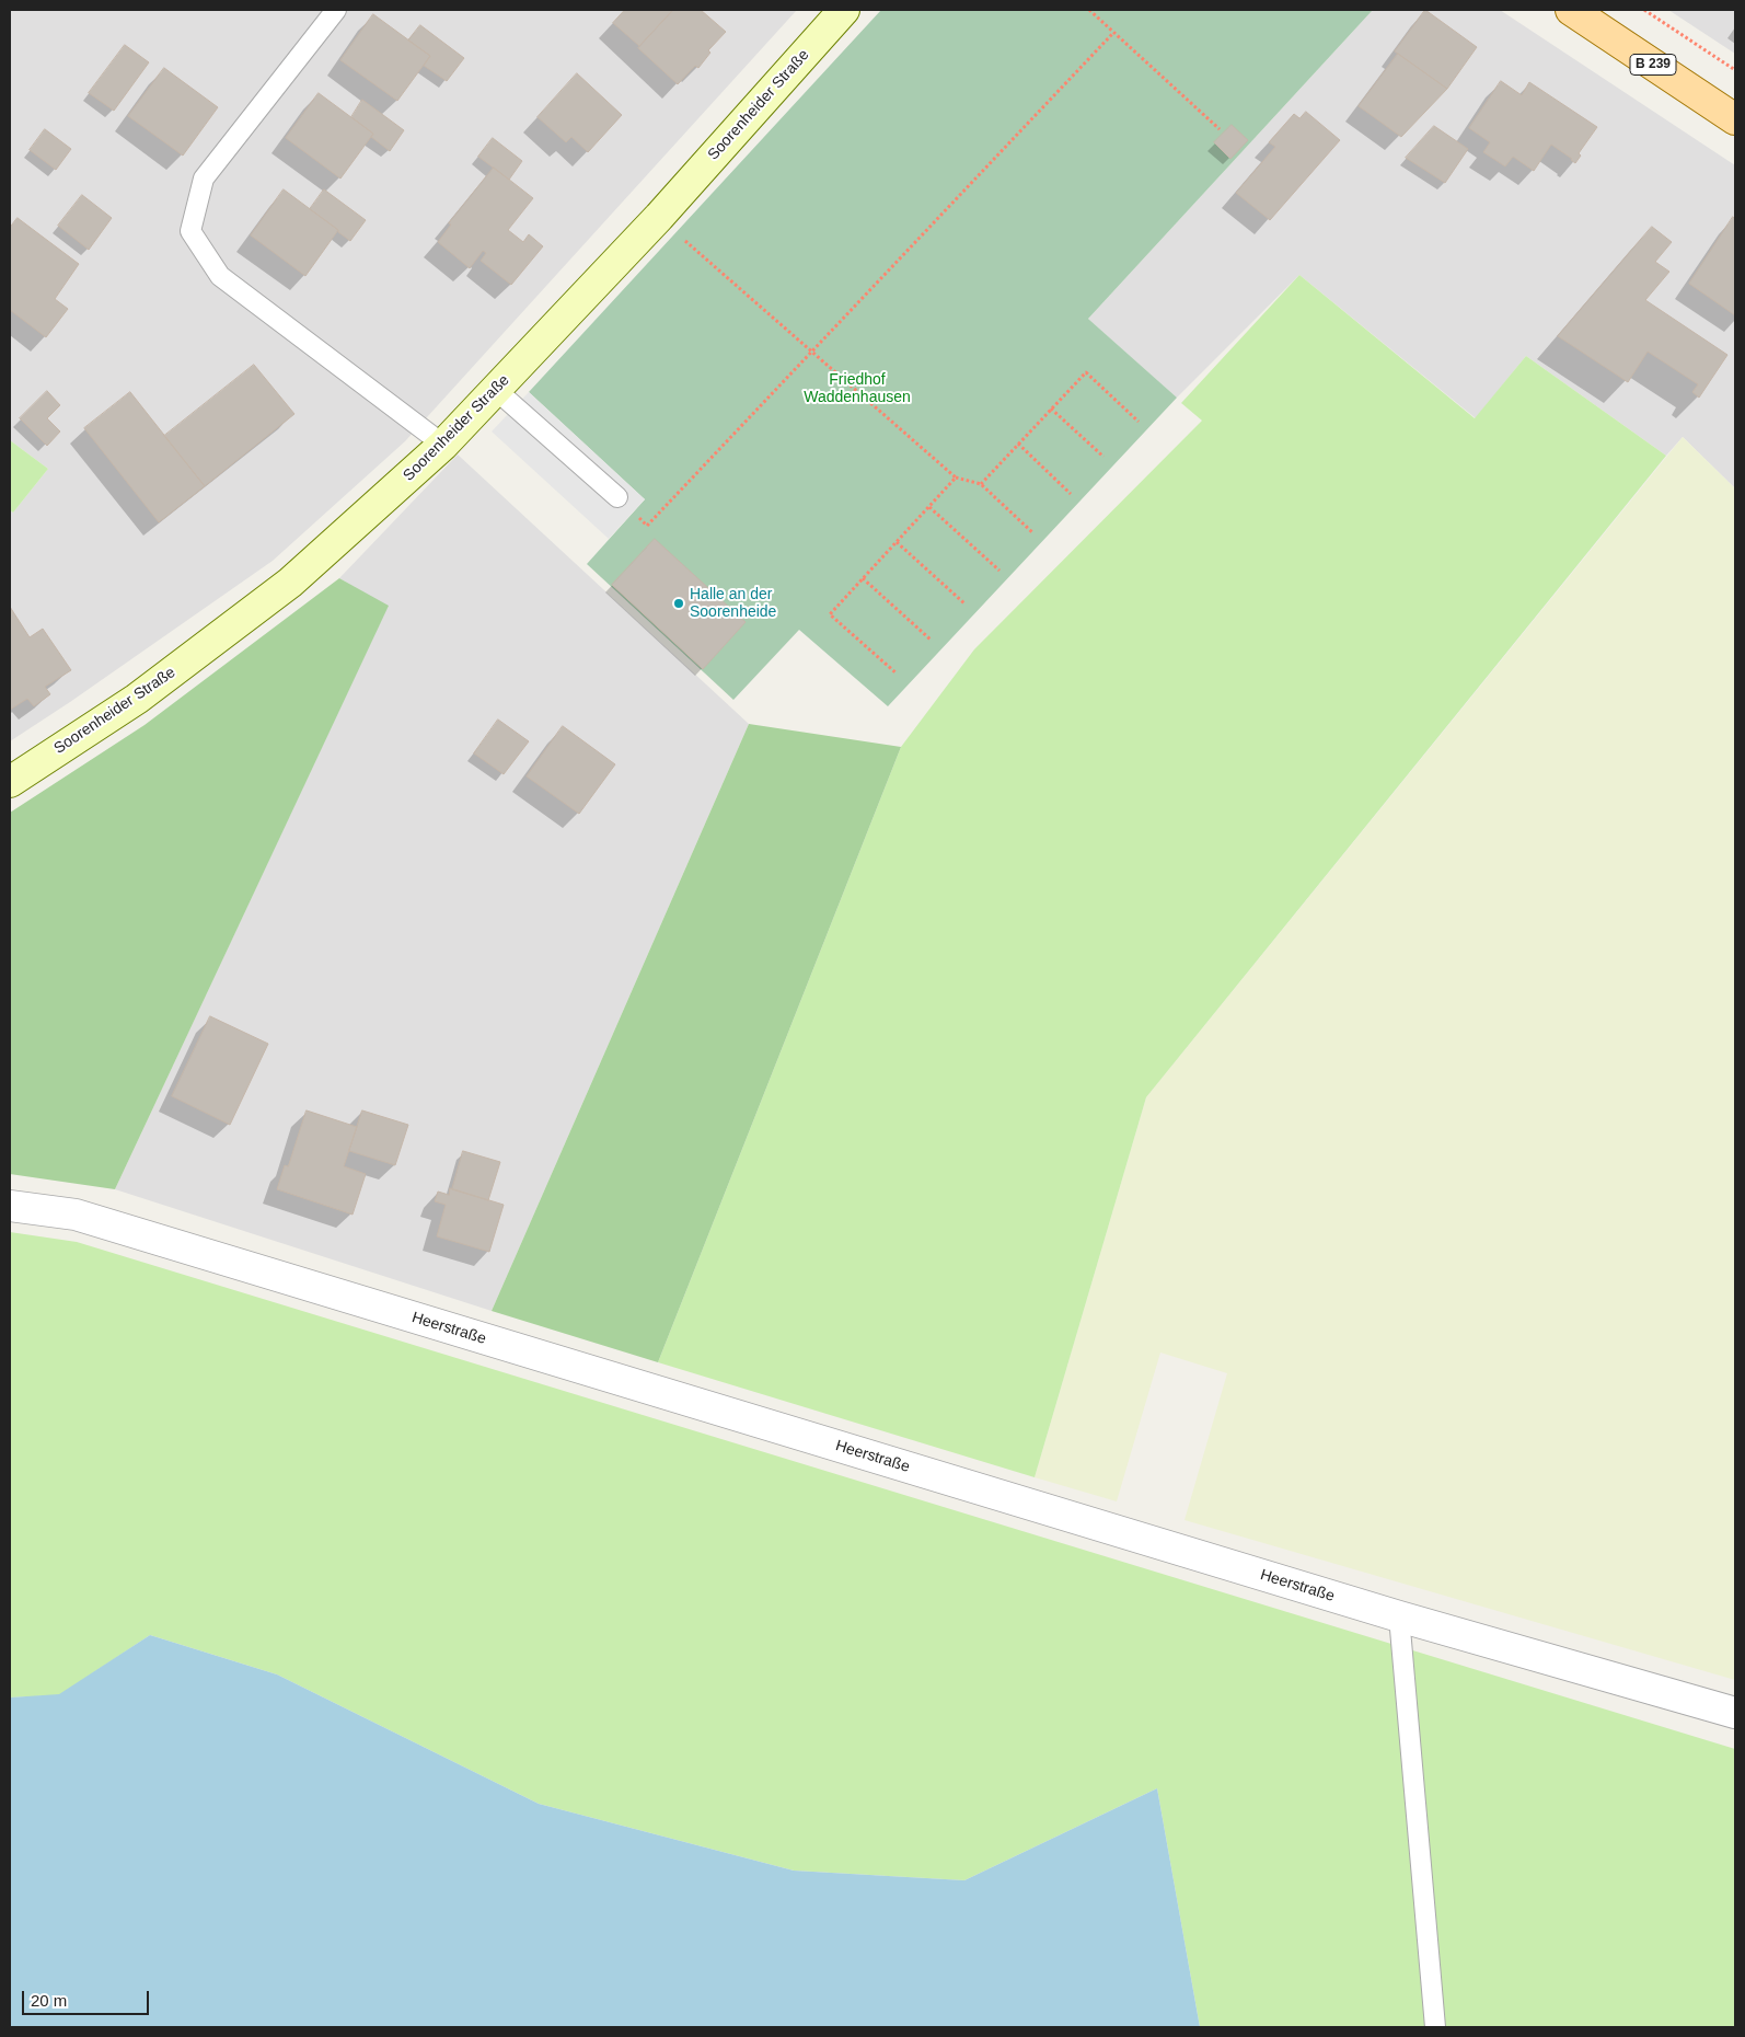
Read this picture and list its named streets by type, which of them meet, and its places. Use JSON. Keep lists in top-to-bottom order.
{
  "streets": {
    "main road": ["B 239", "Soorenheider Straße"],
    "street": ["Heerstraße"]
  },
  "parks": ["Friedhof Waddenhausen"],
  "places": ["Halle an der Soorenheide"],
  "scale_bar": "20 m"
}
